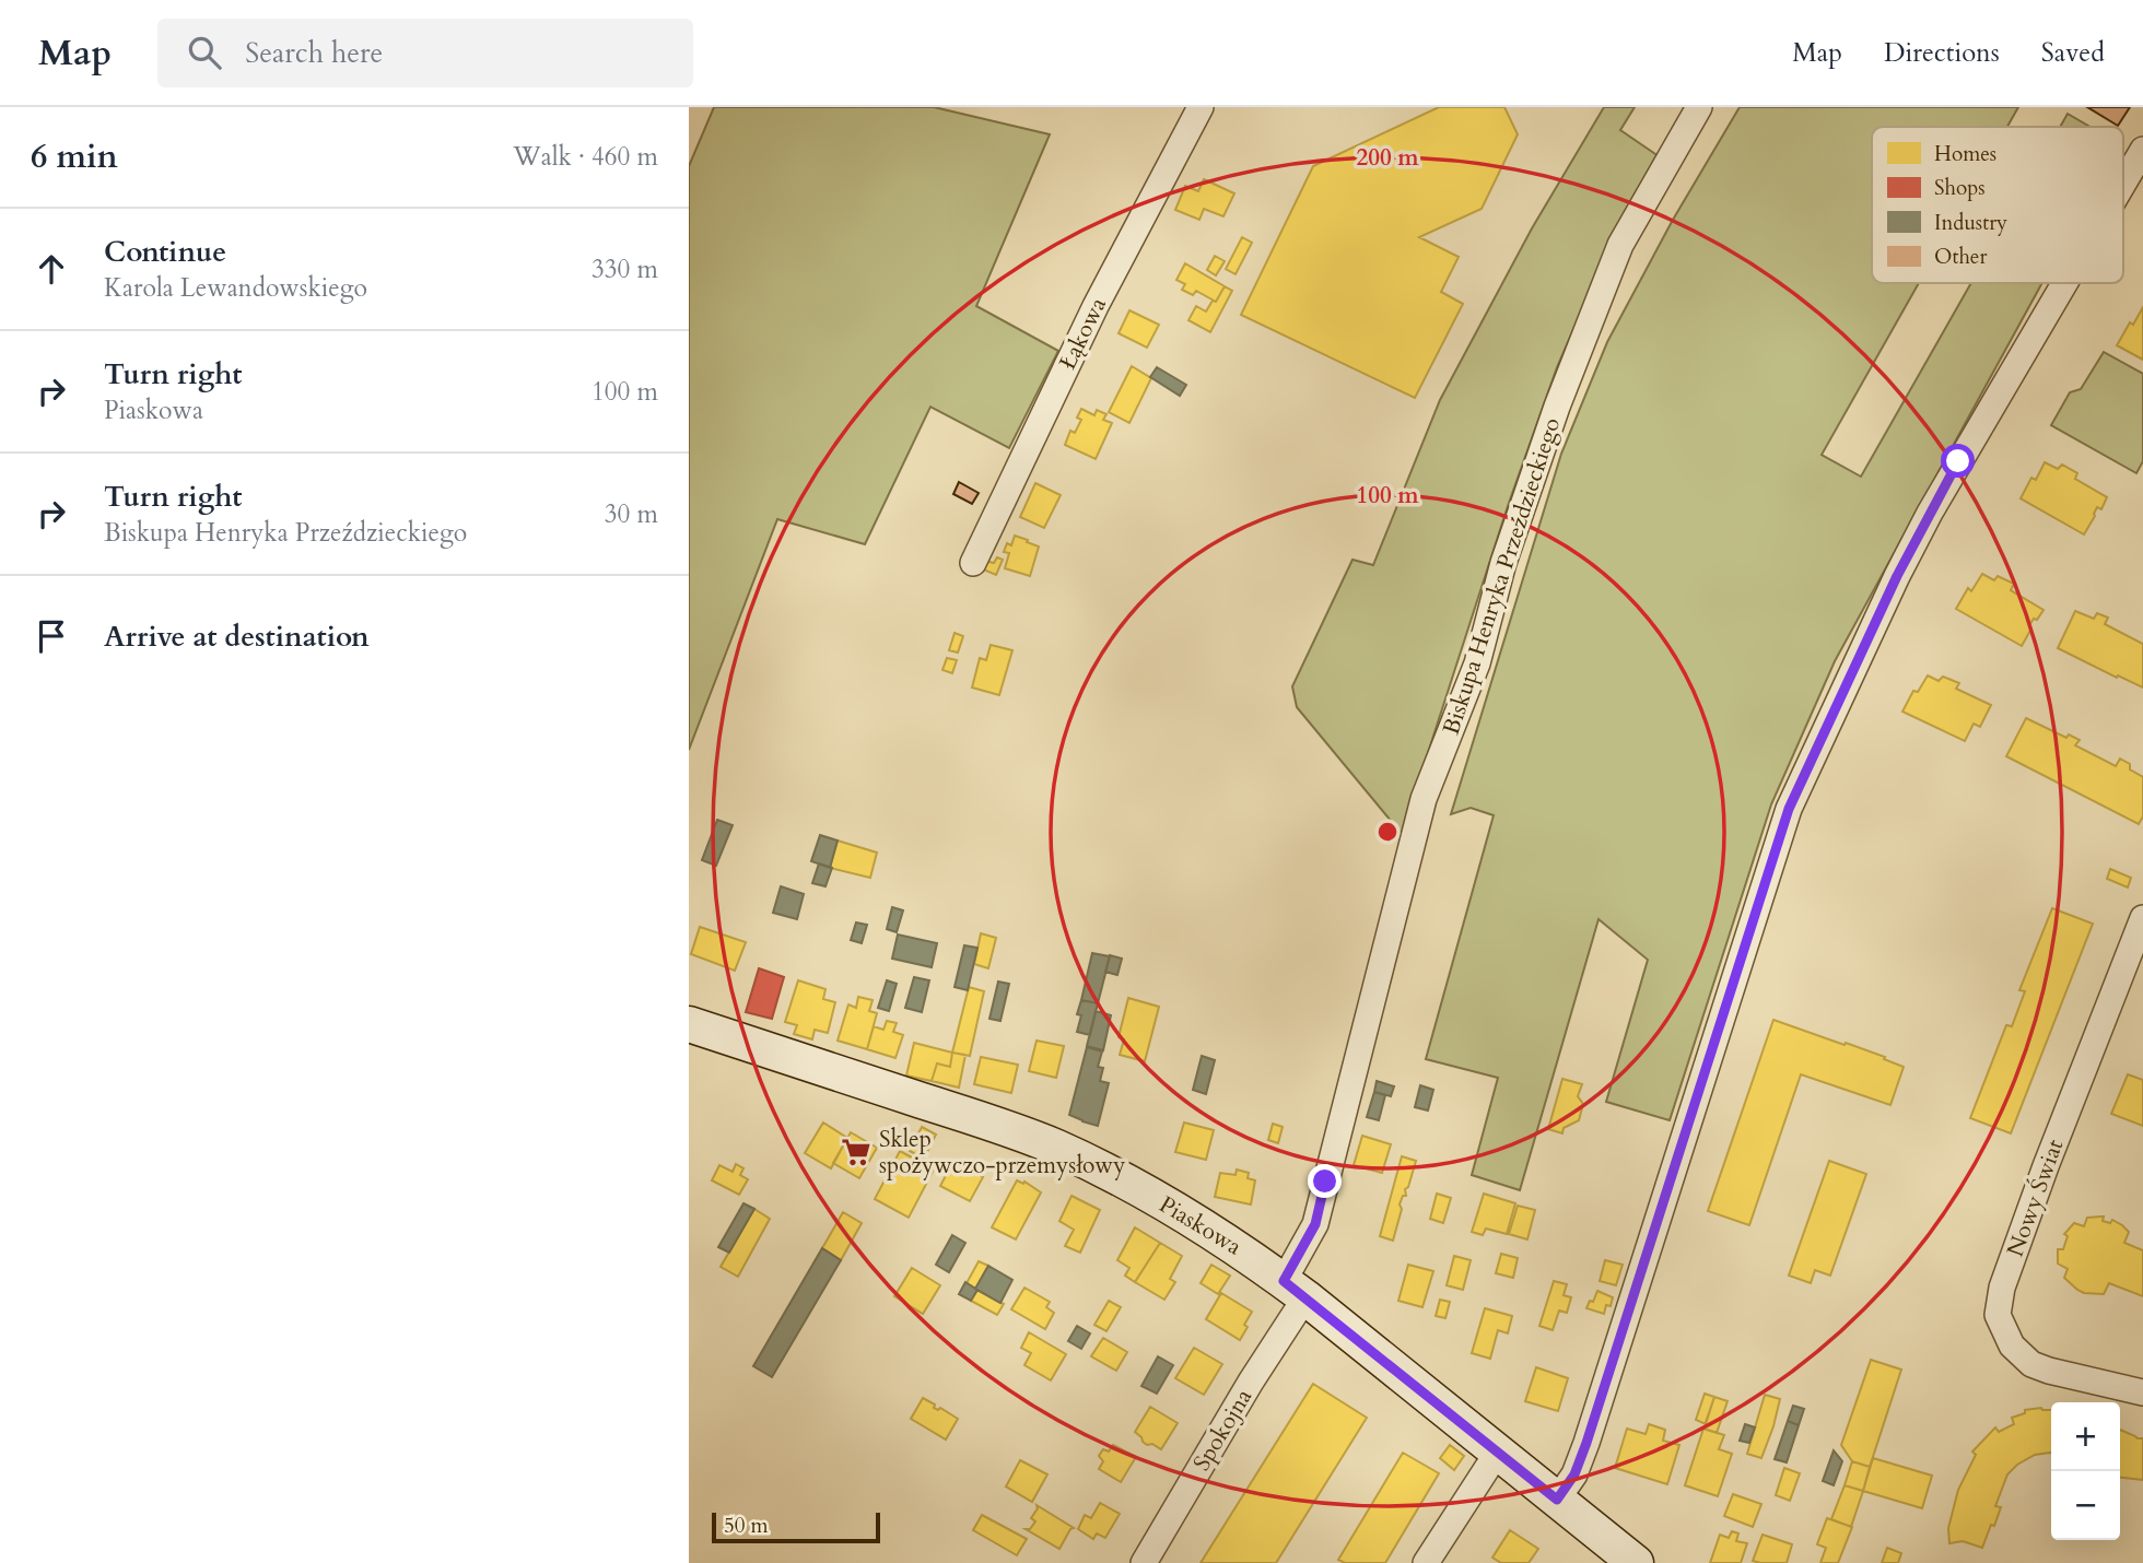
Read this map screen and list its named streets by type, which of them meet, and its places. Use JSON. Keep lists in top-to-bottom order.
{
  "streets": {
    "street": [
      "Łąkowa",
      "Biskupa Henryka Przeździeckiego",
      "Nowy Świat",
      "Piaskowa",
      "Spokojna"
    ]
  },
  "crossings": [
    ["Biskupa Henryka Przeździeckiego", "Piaskowa"],
    ["Biskupa Henryka Przeździeckiego", "Spokojna"],
    ["Piaskowa", "Spokojna"]
  ],
  "places": {
    "supermarket": ["Sklep spożywczo-przemysłowy"]
  },
  "legend": [
    "Homes",
    "Shops",
    "Industry",
    "Other"
  ],
  "scale_bar": "50 m",
  "page": {
    "header": "Map",
    "search": "Search here",
    "nav": ["Map", "Directions", "Saved"],
    "heading": ["6 min", "Walk · 460 m"],
    "list": [
      ["Continue", "Karola Lewandowskiego", "330 m"],
      ["Turn right", "Piaskowa", "100 m"],
      ["Turn right", "Biskupa Henryka Przeździeckiego", "30 m"],
      "Arrive at destination"
    ],
    "map_buttons": ["+", "−"],
    "scale": "50 m"
  },
  "rings": ["200 m", "100 m"]
}
